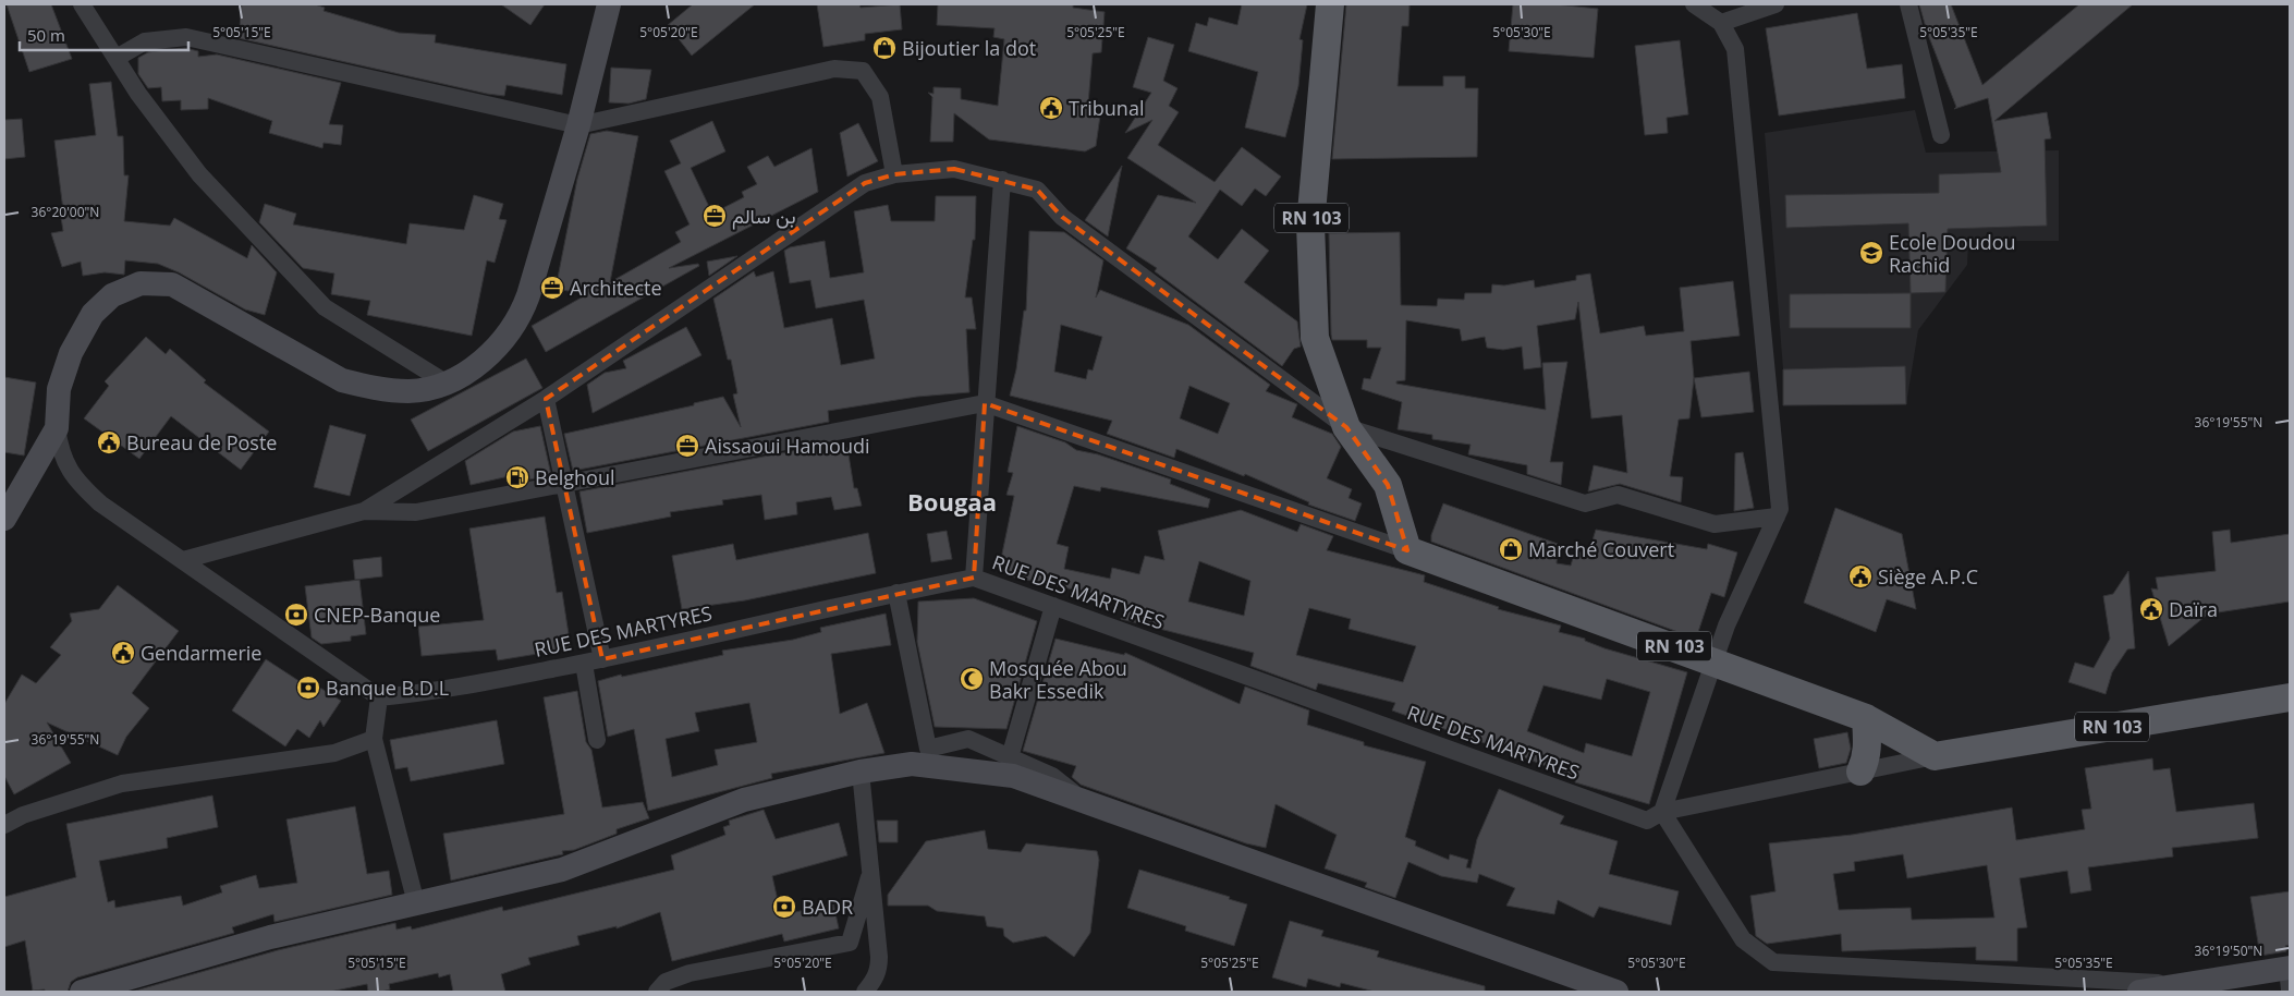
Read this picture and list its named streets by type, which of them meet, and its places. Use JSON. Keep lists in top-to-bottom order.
{
  "streets": {
    "main road": ["RN 103"],
    "street": ["RUE DES MARTYRES"]
  },
  "districts": ["Bougaa"],
  "places": {
    "shop": ["Bijoutier la dot", "Marché Couvert"],
    "public building": [
      "Tribunal",
      "Bureau de Poste",
      "Siège A.P.C",
      "Daïra",
      "Gendarmerie"
    ],
    "office": ["بن سالم", "Architecte", "Aissaoui Hamoudi"],
    "school or university": ["Ecole Doudou Rachid"],
    "fuel station": ["Belghoul"],
    "bank": ["CNEP-Banque", "Banque B.D.L", "BADR"],
    "mosque": ["Mosquée Abou Bakr Essedik"]
  },
  "scale_bar": "50 m",
  "coordinates": [
    "5°05'15\"E",
    "5°05'20\"E",
    "5°05'25\"E",
    "5°05'30\"E",
    "5°05'35\"E",
    "36°20'00\"N",
    "36°19'55\"N",
    "36°19'50\"N"
  ]
}
